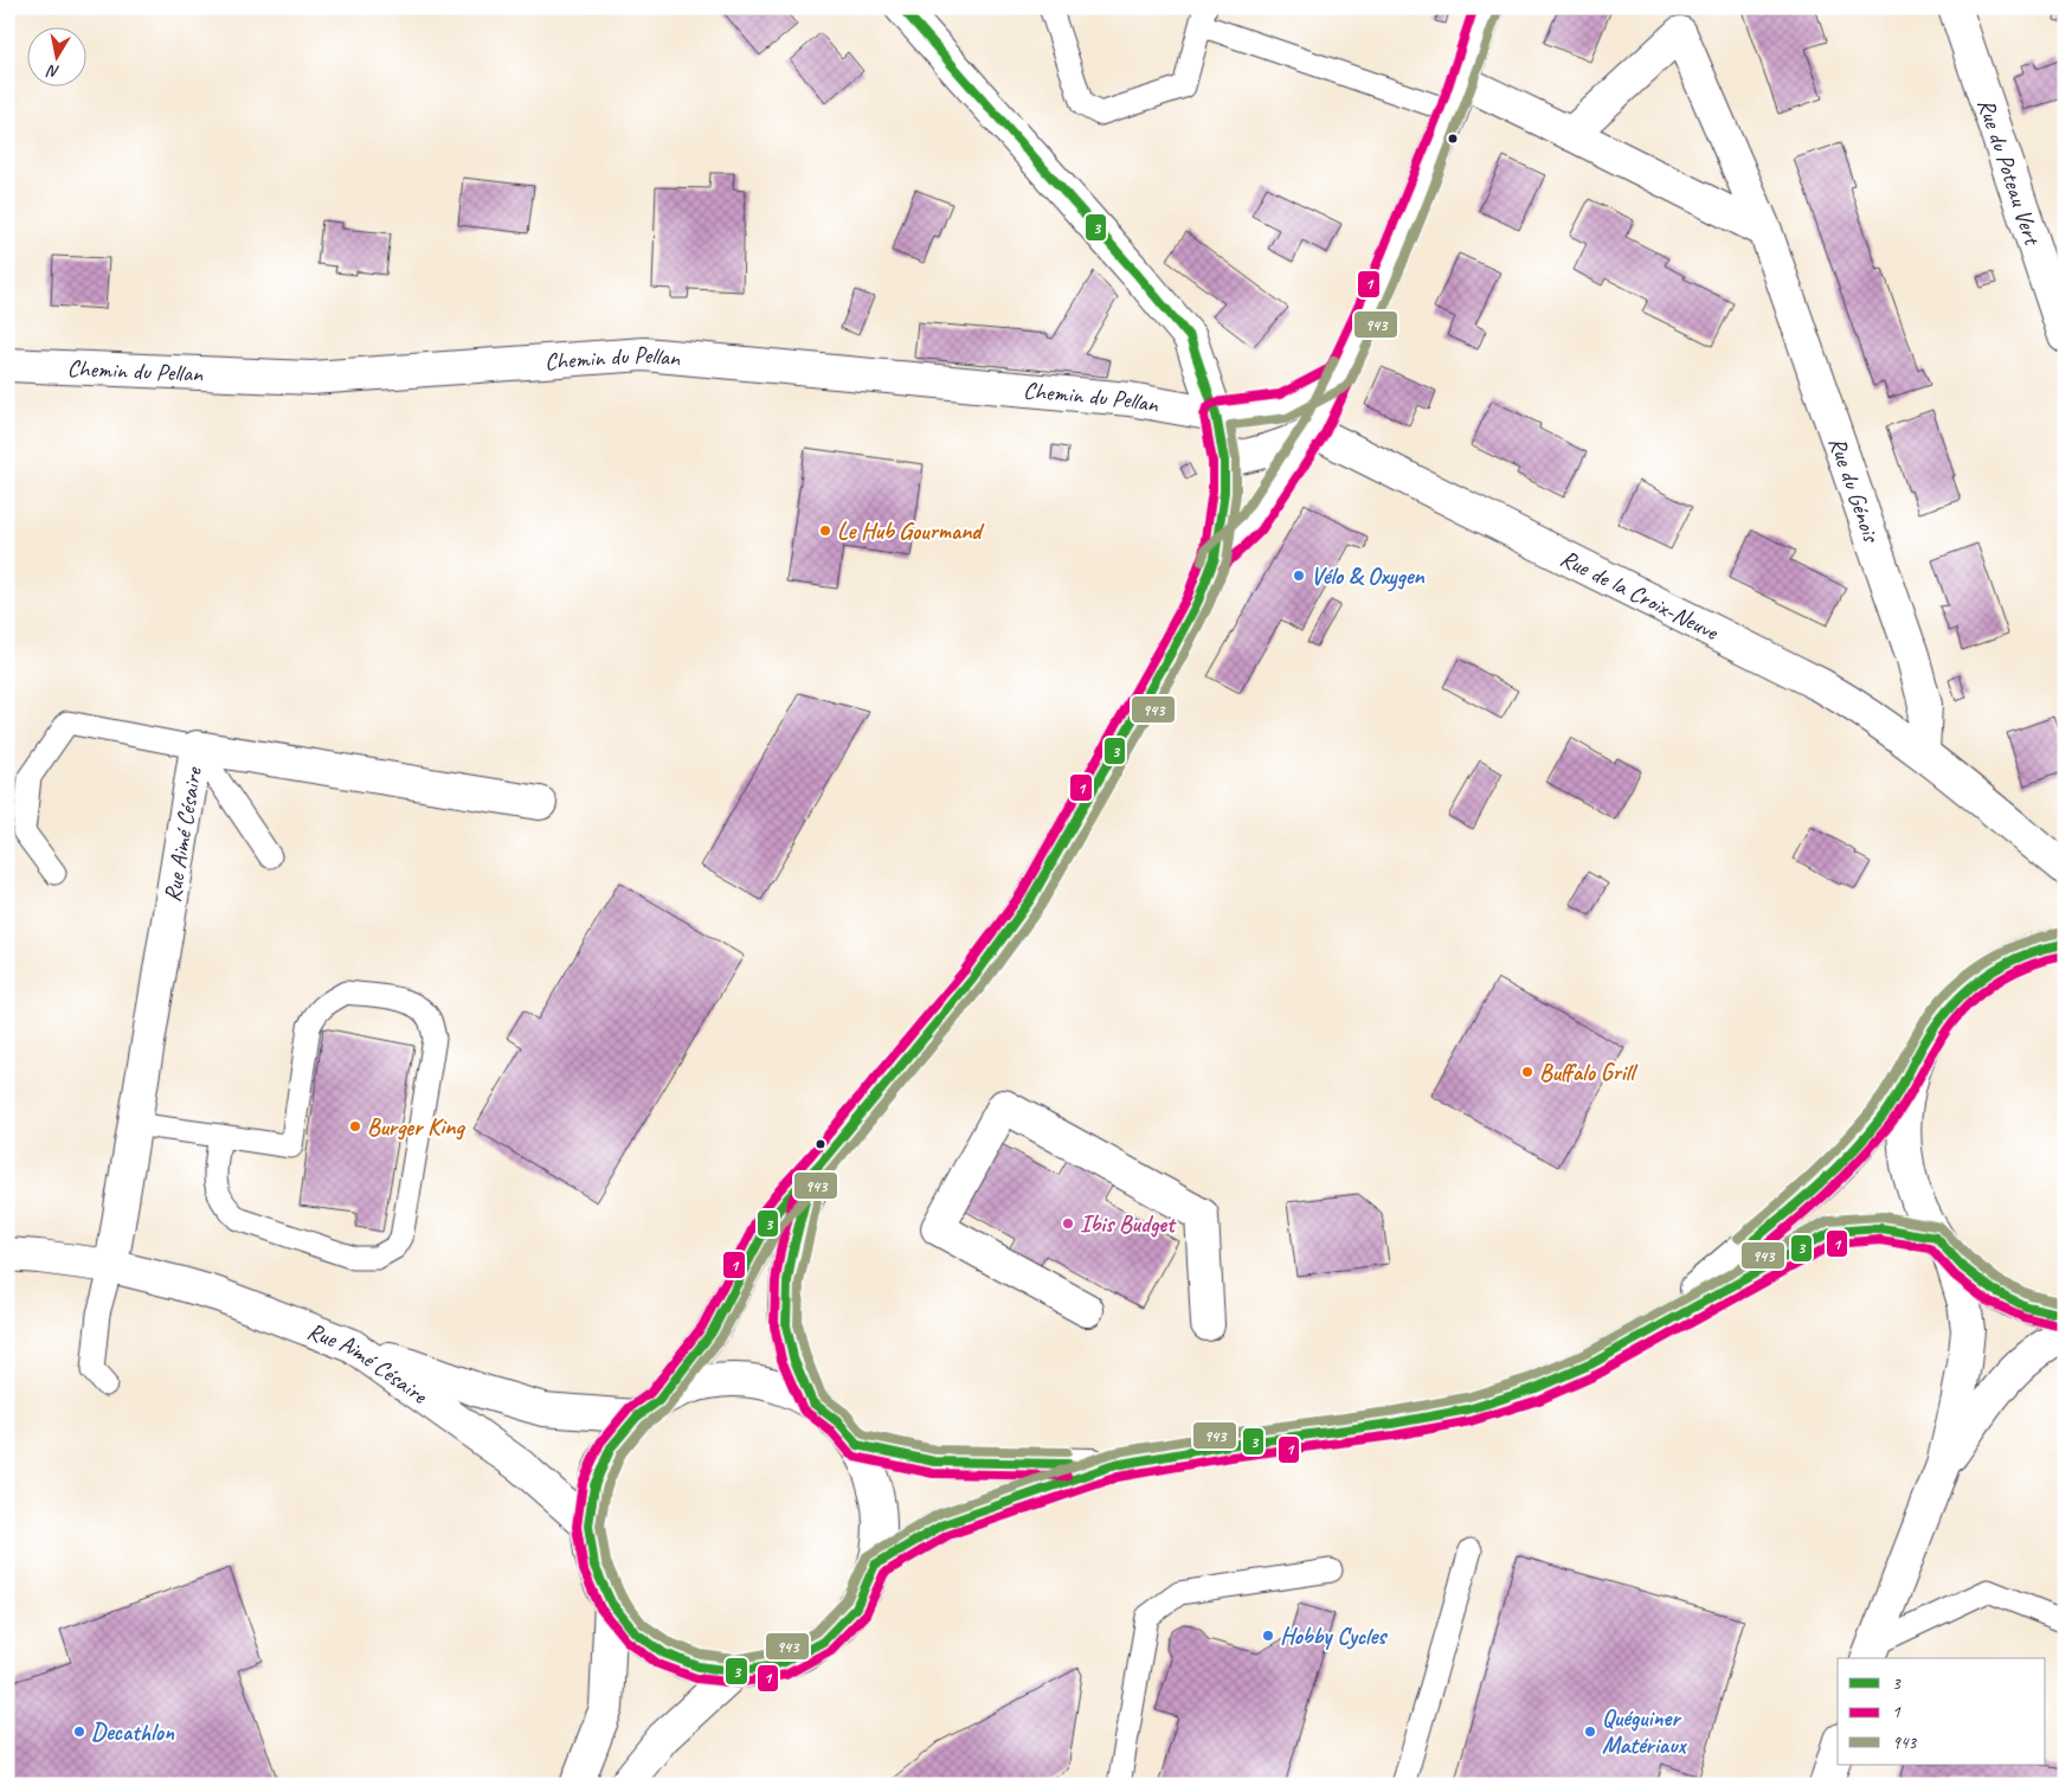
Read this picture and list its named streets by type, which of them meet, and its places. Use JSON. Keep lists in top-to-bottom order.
{
  "streets": {
    "street": [
      "Rue du Poteau Vert",
      "Chemin du Pellan",
      "Rue du Génois",
      "Rue de la Croix-Neuve",
      "Rue Aimé Césaire"
    ]
  },
  "crossings": [
    ["Rue du Génois", "Rue de la Croix-Neuve"]
  ],
  "places": [
    "Le Hub Gourmand",
    "Vélo & Oxygen",
    "Buffalo Grill",
    "Burger King",
    "Ibis Budget",
    "Hobby Cycles",
    "Decathlon",
    "Quéguiner Matériaux"
  ],
  "lines": ["transit line 3", "transit line 1", "transit line 943"],
  "legend": ["3", "1", "943"],
  "north": "bottom"
}
